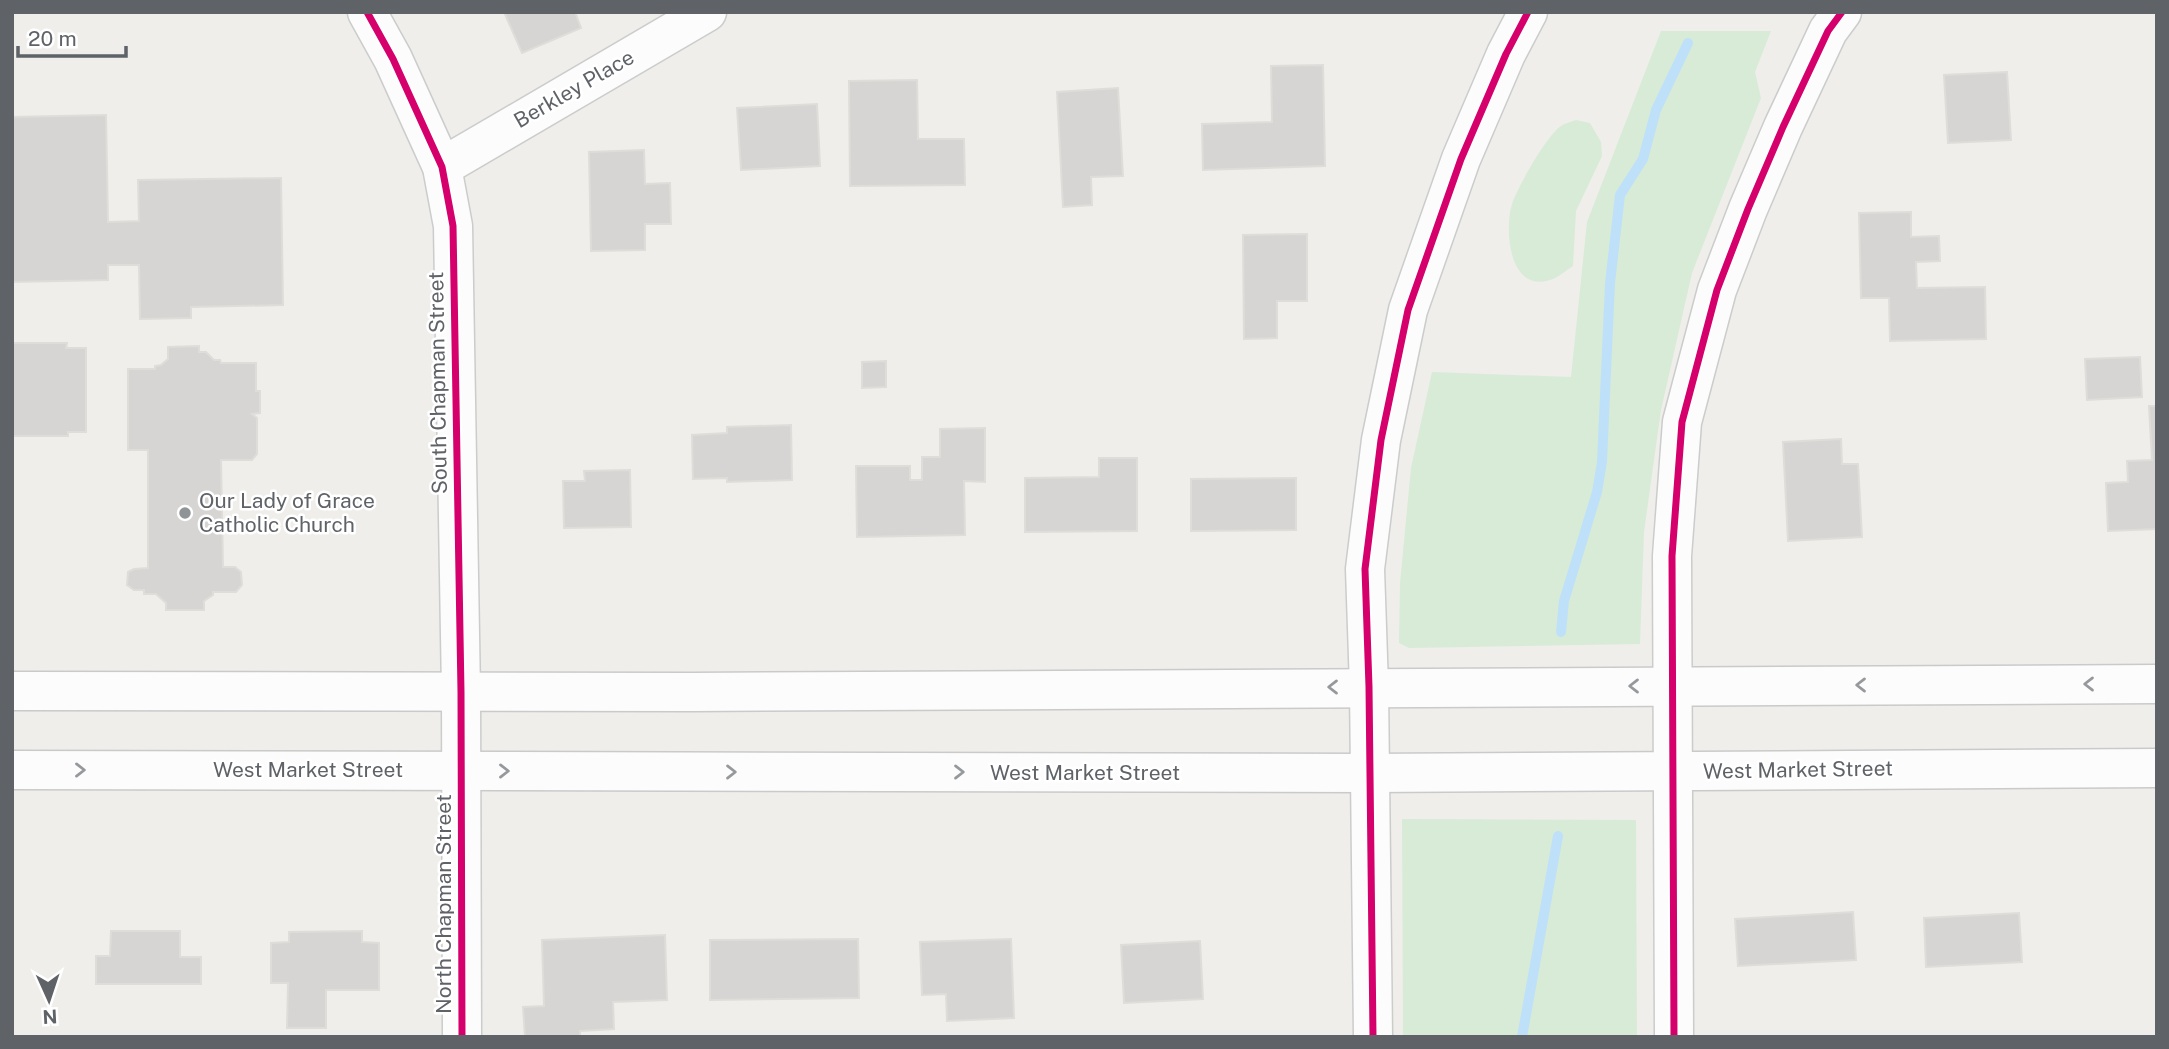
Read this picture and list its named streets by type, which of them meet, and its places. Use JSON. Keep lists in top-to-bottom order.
{
  "streets": {
    "main road": [
      "Berkley Place",
      "South Chapman Street",
      "West Market Street",
      "North Chapman Street"
    ]
  },
  "crossings": [
    ["Berkley Place", "South Chapman Street"],
    ["South Chapman Street", "West Market Street"],
    ["South Chapman Street", "North Chapman Street"],
    ["West Market Street", "North Chapman Street"]
  ],
  "places": ["Our Lady of Grace Catholic Church"],
  "scale_bar": "20 m",
  "north": "bottom"
}
